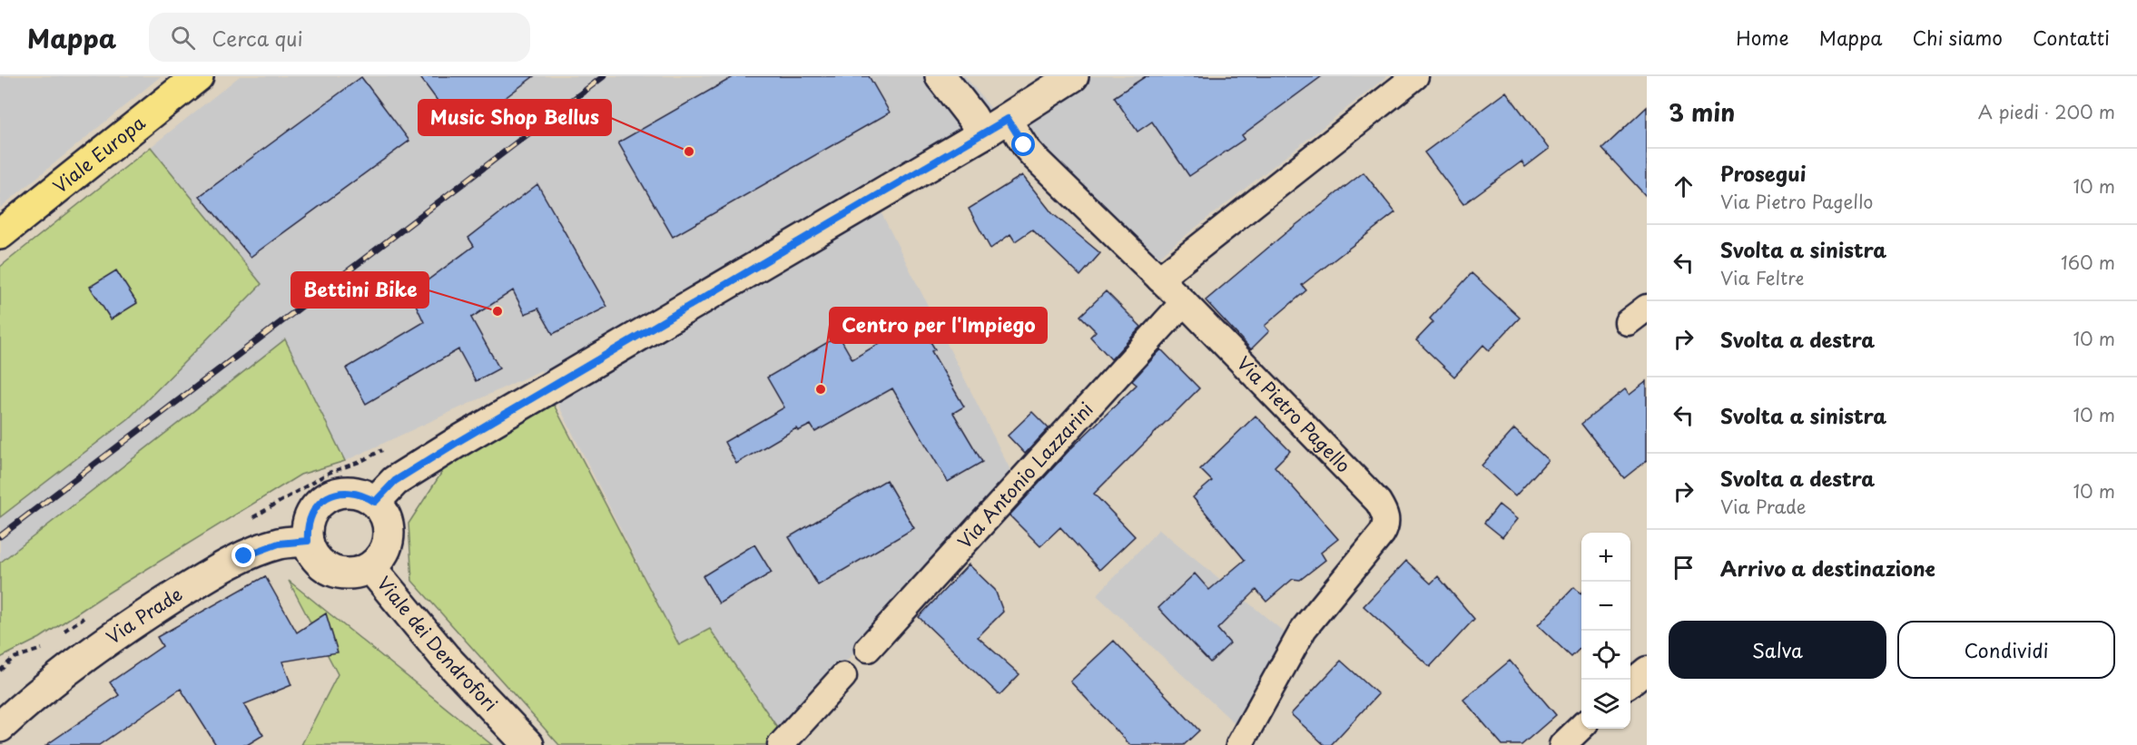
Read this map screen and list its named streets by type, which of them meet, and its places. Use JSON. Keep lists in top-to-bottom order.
{
  "streets": {
    "main road": ["Viale Europa", "Via Prade", "Viale dei Dendrofori"],
    "street": ["Via Pietro Pagello", "Via Antonio Lazzarini"]
  },
  "crossings": [
    ["Via Pietro Pagello", "Via Antonio Lazzarini"],
    ["Via Prade", "Viale dei Dendrofori"]
  ],
  "places": ["Music Shop Bellus", "Bettini Bike", "Centro per l'Impiego"],
  "page": {
    "header": "Mappa",
    "search": "Cerca qui",
    "nav": [
      "Home",
      "Mappa",
      "Chi siamo",
      "Contatti"
    ],
    "heading": ["3 min", "A piedi · 200 m"],
    "list": [
      ["Prosegui", "Via Pietro Pagello", "10 m"],
      ["Svolta a sinistra", "Via Feltre", "160 m"],
      ["Svolta a destra", "10 m"],
      ["Svolta a sinistra", "10 m"],
      ["Svolta a destra", "Via Prade", "10 m"],
      "Arrivo a destinazione"
    ],
    "map_buttons": ["+", "−"],
    "buttons": ["Salva", "Condividi"]
  }
}
